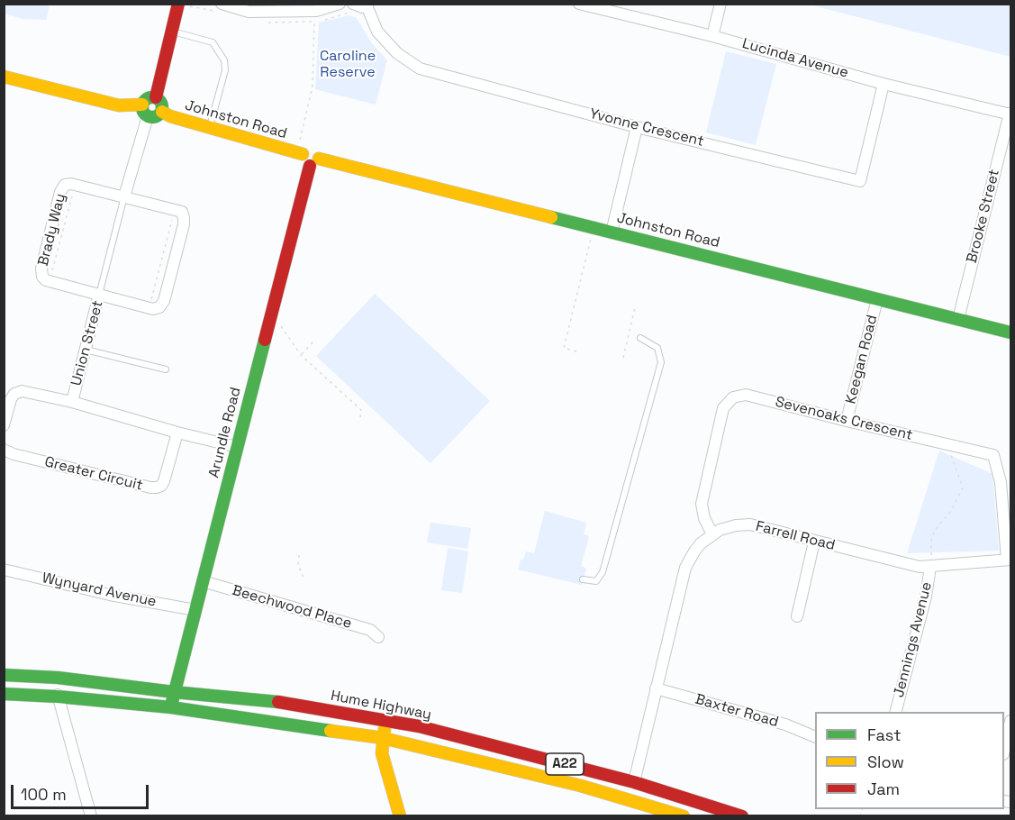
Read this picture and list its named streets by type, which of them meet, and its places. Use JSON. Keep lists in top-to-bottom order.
{
  "streets": {
    "main road": [
      "Johnston Road",
      "Arundle Road",
      "Hume Highway",
      "A22"
    ],
    "street": [
      "Lucinda Avenue",
      "Yvonne Crescent",
      "Brooke Street",
      "Brady Way",
      "Union Street",
      "Keegan Road",
      "Sevenoaks Crescent",
      "Greater Circuit",
      "Farrell Road",
      "Wynyard Avenue",
      "Beechwood Place",
      "Jennings Avenue",
      "Baxter Road"
    ]
  },
  "crossings": [
    ["Lucinda Avenue", "Yvonne Crescent"],
    ["Lucinda Avenue", "Brooke Street"],
    ["Johnston Road", "Brooke Street"],
    ["Johnston Road", "Keegan Road"],
    ["Johnston Road", "Arundle Road"],
    ["Brady Way", "Union Street"],
    ["Keegan Road", "Sevenoaks Crescent"],
    ["Sevenoaks Crescent", "Farrell Road"],
    ["Arundle Road", "Wynyard Avenue"],
    ["Arundle Road", "Beechwood Place"],
    ["Arundle Road", "Hume Highway"],
    ["Arundle Road", "A22"],
    ["Farrell Road", "Jennings Avenue"],
    ["Farrell Road", "Hume Highway"],
    ["Farrell Road", "Baxter Road"]
  ],
  "parks": ["Caroline Reserve"],
  "legend": ["Fast", "Slow", "Jam"],
  "scale_bar": "100 m"
}
